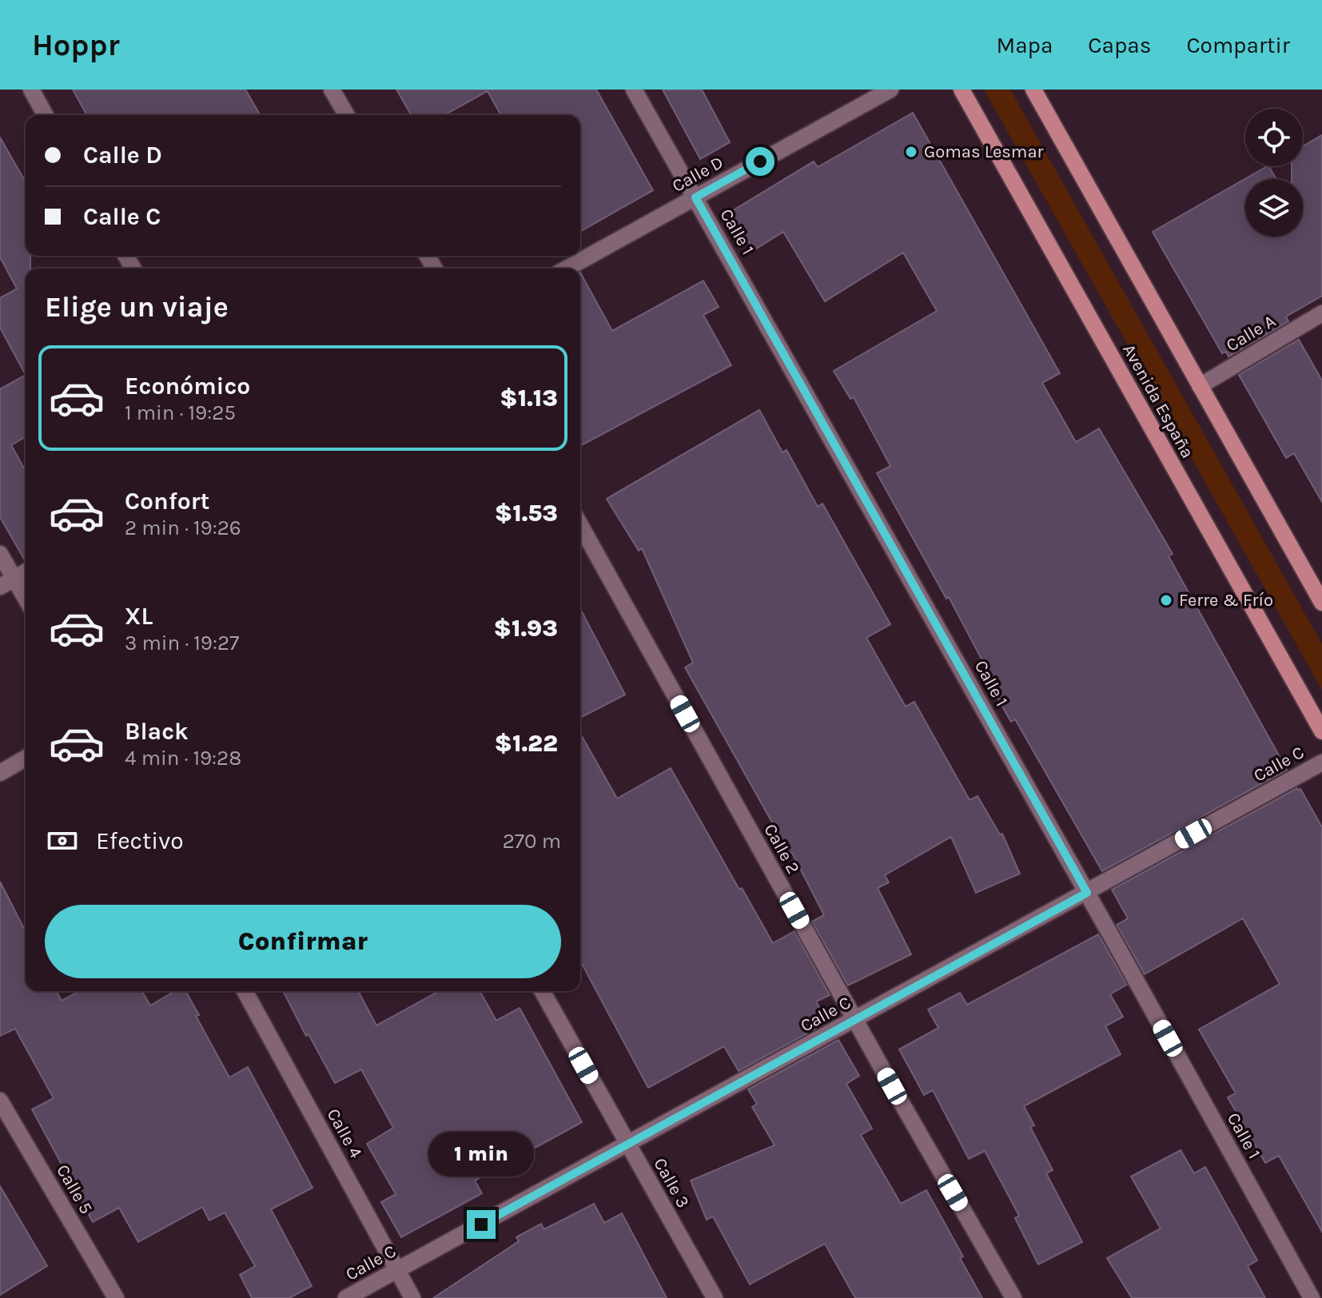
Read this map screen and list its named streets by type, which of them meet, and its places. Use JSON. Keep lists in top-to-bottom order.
{
  "streets": {
    "main road": ["Avenida España"],
    "street": [
      "Calle D",
      "Calle 1",
      "Calle A",
      "Calle C",
      "Calle 2",
      "Calle 4",
      "Calle 3",
      "Calle 5"
    ]
  },
  "crossings": [
    ["Calle D", "Calle 1"],
    ["Calle 1", "Calle C"],
    ["Calle C", "Calle 2"],
    ["Calle C", "Calle 4"],
    ["Calle C", "Calle 3"]
  ],
  "places": ["Gomas Lesmar", "Ferre & Frío"],
  "page": {
    "header": "Hoppr",
    "nav": ["Mapa", "Capas", "Compartir"],
    "banner": ["Calle D", "Calle C"],
    "heading": "Elige un viaje",
    "list": [
      {
        "name": "Económico",
        "note": "1 min · 19:25",
        "value": "$1.13"
      },
      {
        "name": "Confort",
        "note": "2 min · 19:26",
        "value": "$1.53"
      },
      {
        "name": "XL",
        "note": "3 min · 19:27",
        "value": "$1.93"
      },
      {
        "name": "Black",
        "note": "4 min · 19:28",
        "value": "$1.22"
      }
    ],
    "pay": ["Efectivo", "270 m"],
    "buttons": "Confirmar",
    "bubble": "1 min"
  }
}
